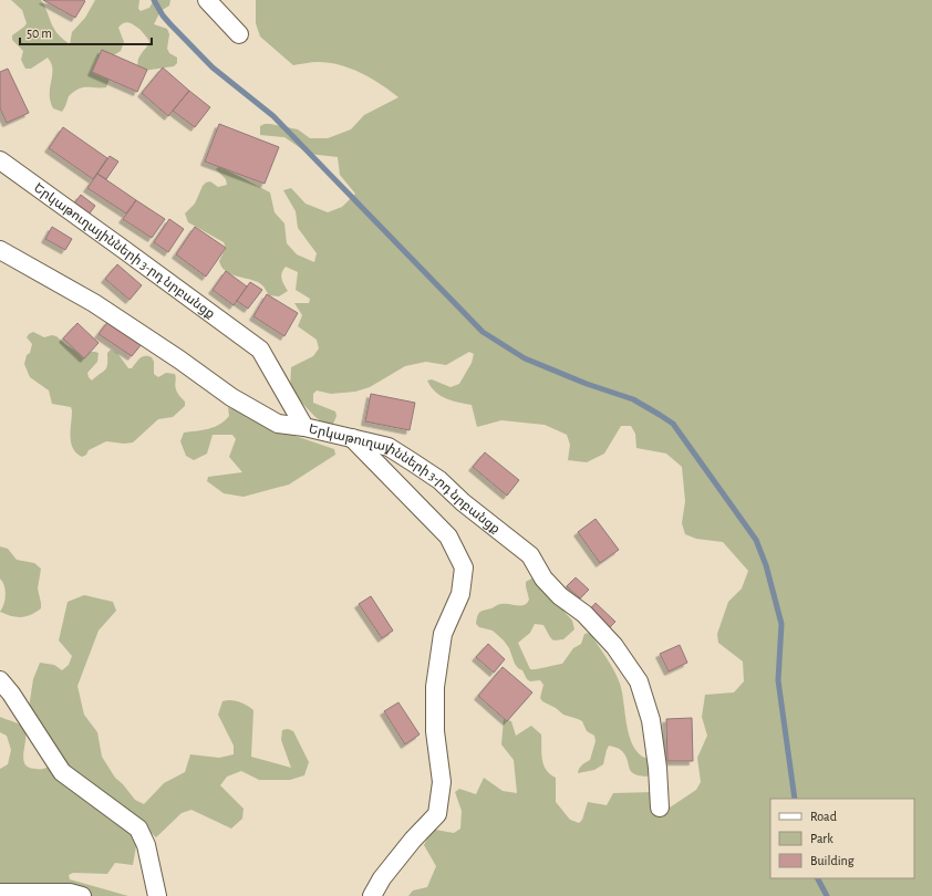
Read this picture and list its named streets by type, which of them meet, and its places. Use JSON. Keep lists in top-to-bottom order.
{
  "streets": {
    "street": ["Երկաթուղայինների 3-րդ նրբանցք"]
  },
  "legend": ["Road", "Park", "Building"],
  "scale_bar": "50 m"
}
